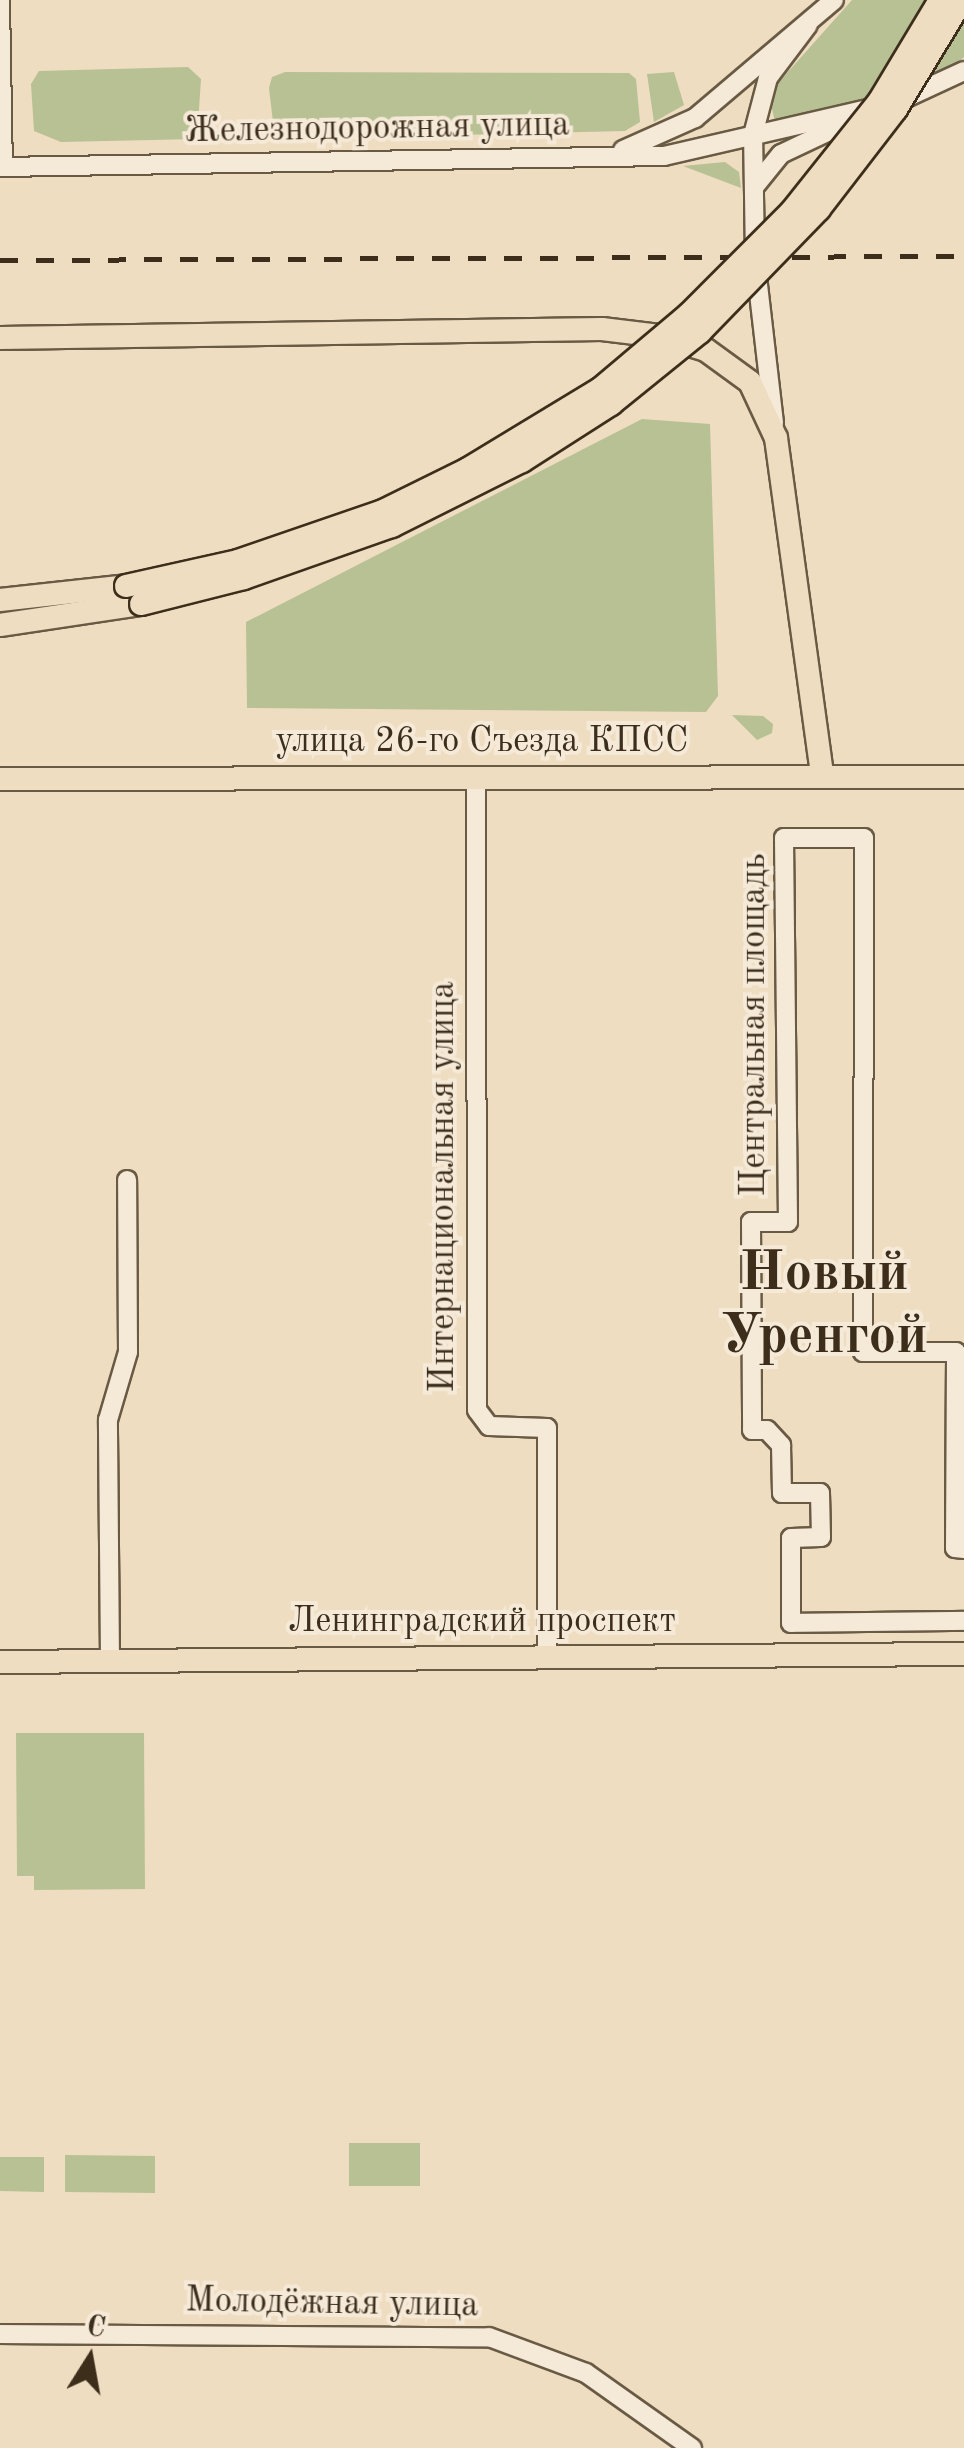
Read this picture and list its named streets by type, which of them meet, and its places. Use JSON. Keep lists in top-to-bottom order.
{
  "streets": {
    "main road": ["улица 26-го Съезда КПСС", "Ленинградский проспект"],
    "street": [
      "Железнодорожная улица",
      "Центральная площадь",
      "Интернациональная улица",
      "Молодёжная улица"
    ]
  },
  "crossings": [
    ["улица 26-го Съезда КПСС", "Интернациональная улица"],
    ["Интернациональная улица", "Ленинградский проспект"]
  ],
  "districts": ["Новый Уренгой"],
  "north": "top"
}
